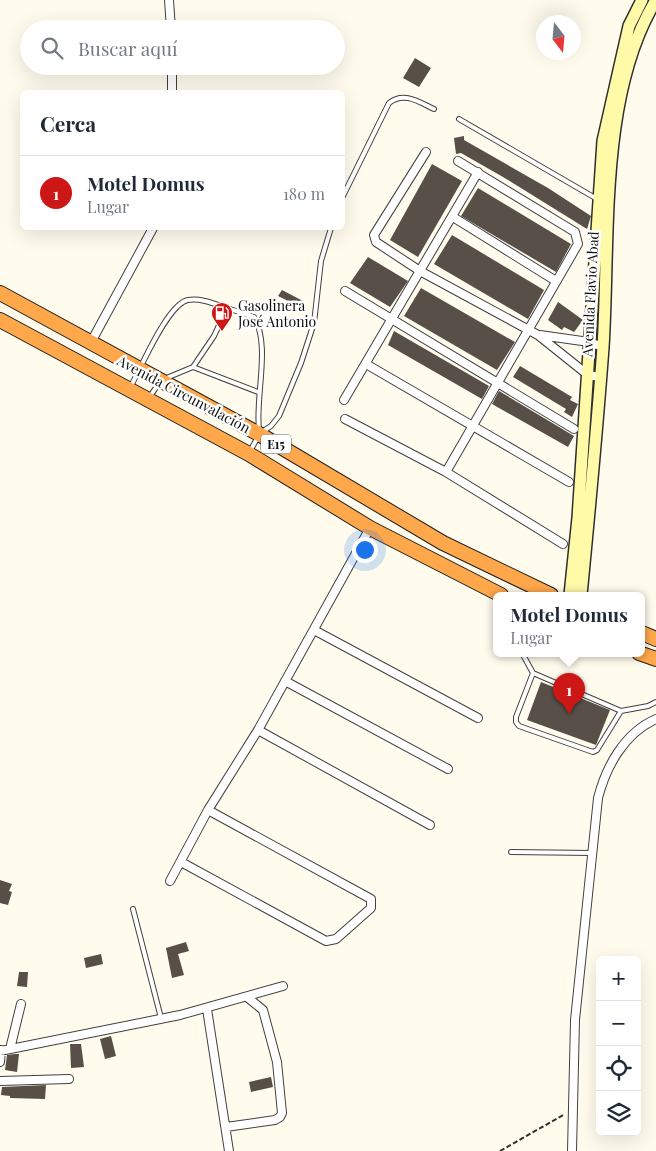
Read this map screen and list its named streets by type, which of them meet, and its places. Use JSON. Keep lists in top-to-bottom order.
{
  "streets": {
    "highway": ["Avenida Circunvalación", "E15"],
    "street": ["Avenida Flavio Abad"]
  },
  "places": {
    "fuel station": ["Gasolinera José Antonio"]
  },
  "north": "bottom",
  "page": {
    "search": "Buscar aquí",
    "heading": "Cerca",
    "list": [
      {
        "mark": "1",
        "name": "Motel Domus",
        "note": "Lugar",
        "value": "180 m"
      }
    ],
    "popup": ["Motel Domus", "Lugar"],
    "pins": "1",
    "map_buttons": ["+", "−"]
  }
}
